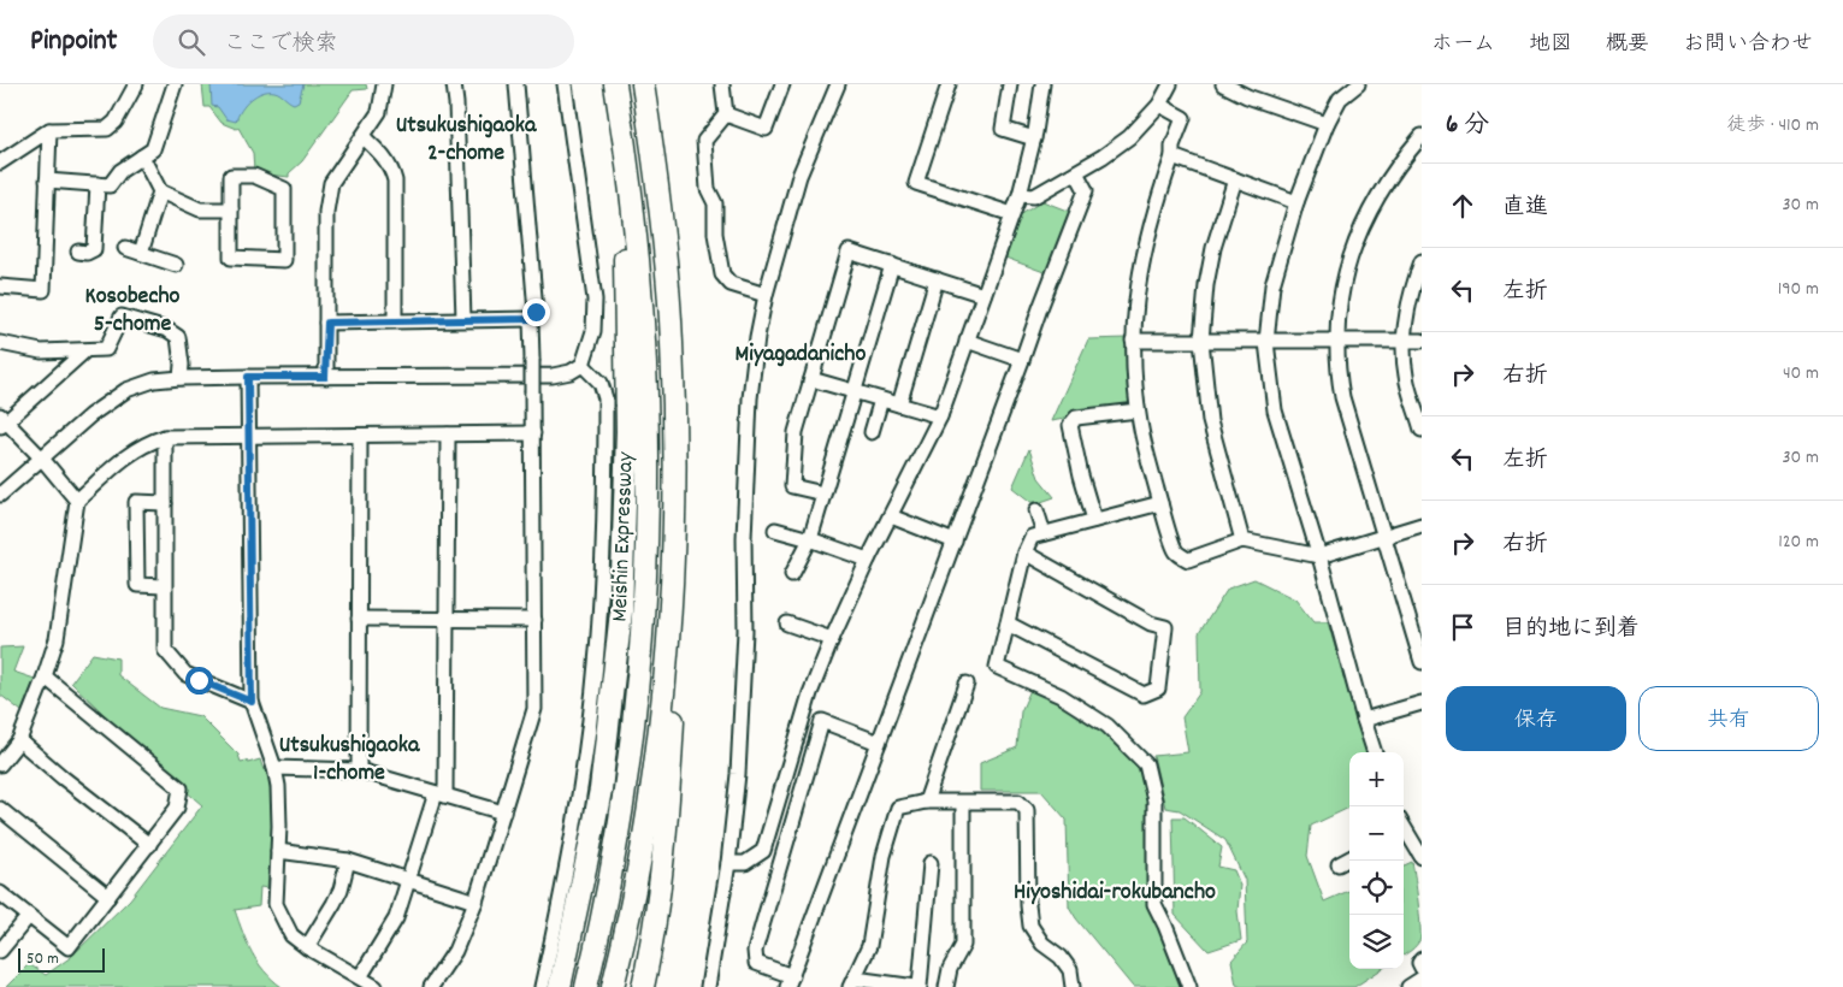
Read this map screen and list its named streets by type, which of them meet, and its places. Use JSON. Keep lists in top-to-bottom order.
{
  "streets": {
    "highway": ["Meishin Expressway"]
  },
  "districts": [
    "Utsukushigaoka 2-chome",
    "Kosobecho 5-chome",
    "Miyagadanicho",
    "Utsukushigaoka 1-chome",
    "Hiyoshidai-rokubancho"
  ],
  "scale_bar": "50 m",
  "page": {
    "header": "Pinpoint",
    "search": "ここで検索",
    "nav": [
      "ホーム",
      "地図",
      "概要",
      "お問い合わせ"
    ],
    "heading": ["6 分", "徒歩 · 410 m"],
    "list": [
      ["直進", "30 m"],
      ["左折", "190 m"],
      ["右折", "40 m"],
      ["左折", "30 m"],
      ["右折", "120 m"],
      "目的地に到着"
    ],
    "buttons": ["保存", "共有"],
    "map_buttons": ["+", "−"],
    "scale": "50 m"
  }
}
